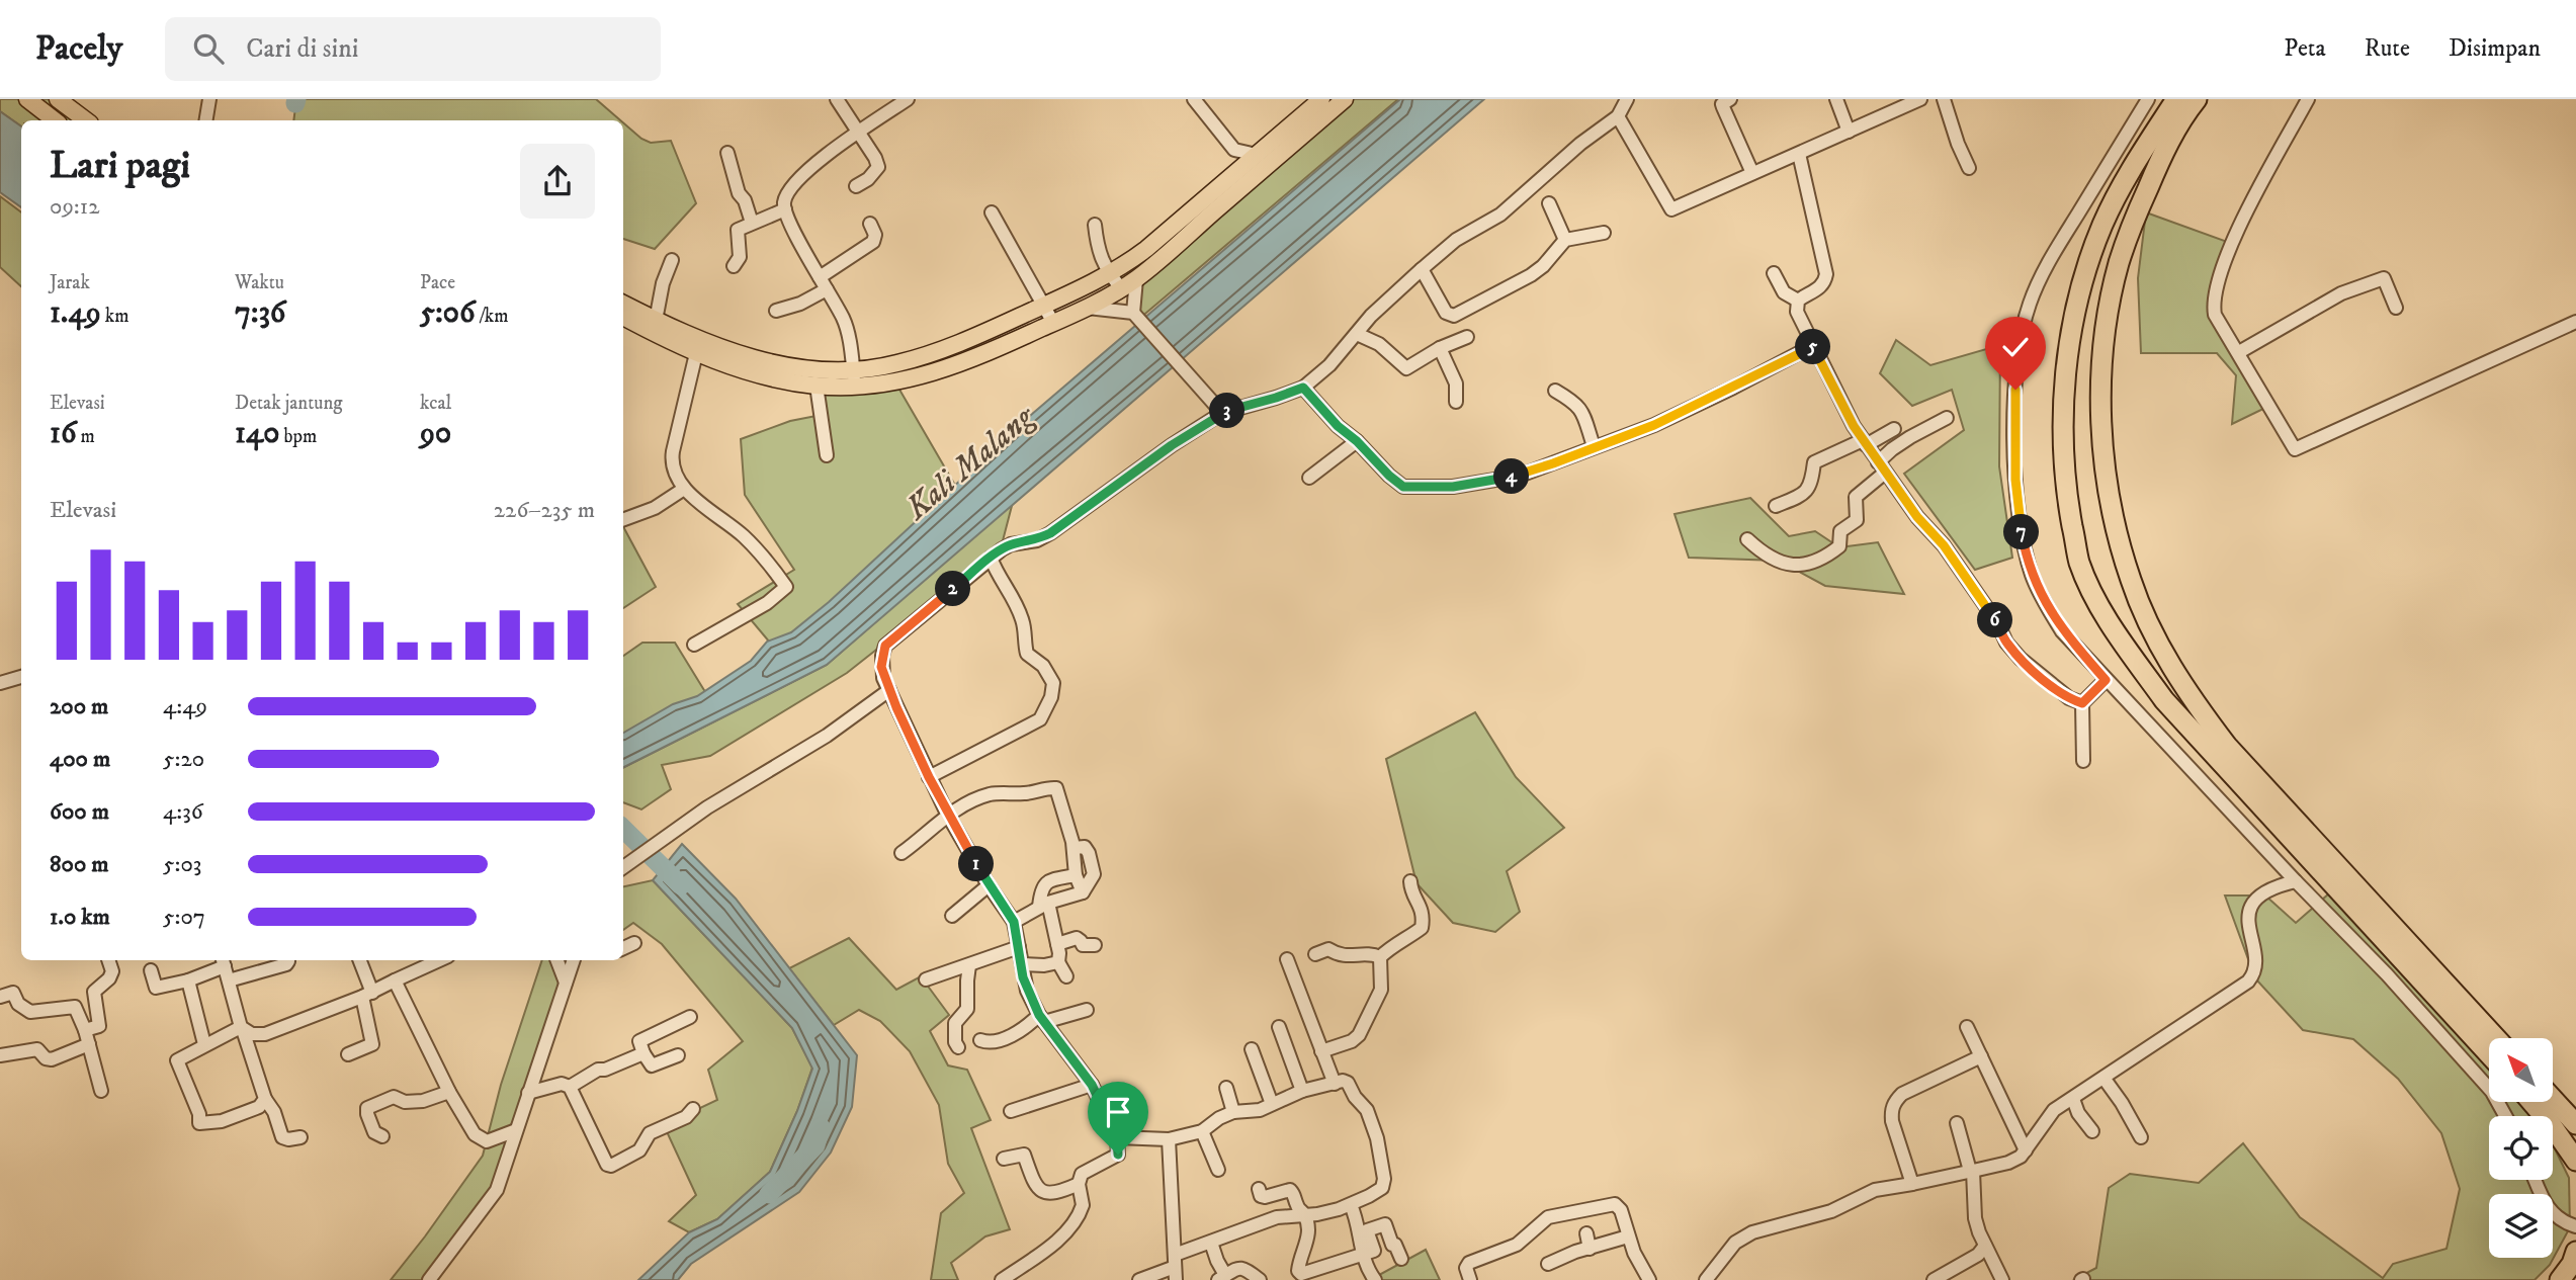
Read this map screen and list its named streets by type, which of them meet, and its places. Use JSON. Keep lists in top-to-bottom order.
{
  "water": ["Kali Malang"],
  "north": "top left",
  "page": {
    "header": "Pacely",
    "search": "Cari di sini",
    "nav": ["Peta", "Rute", "Disimpan"],
    "heading": ["Lari pagi", "09:12"],
    "stats": [
      ["Jarak", "1.49 km"],
      ["Waktu", "7:36"],
      ["Pace", "5:06 /km"],
      ["Elevasi", "16 m"],
      ["Detak jantung", "140 bpm"],
      ["kcal", "90"]
    ],
    "pins": [
      "5",
      "3",
      "4",
      "7",
      "2",
      "6",
      "1"
    ],
    "chart": ["Elevasi", "226–235 m"],
    "list": [
      {
        "name": "200 m",
        "note": "4:49"
      },
      {
        "name": "400 m",
        "note": "5:20"
      },
      {
        "name": "600 m",
        "note": "4:36"
      },
      {
        "name": "800 m",
        "note": "5:03"
      },
      {
        "name": "1.0 km",
        "note": "5:07"
      }
    ]
  }
}
